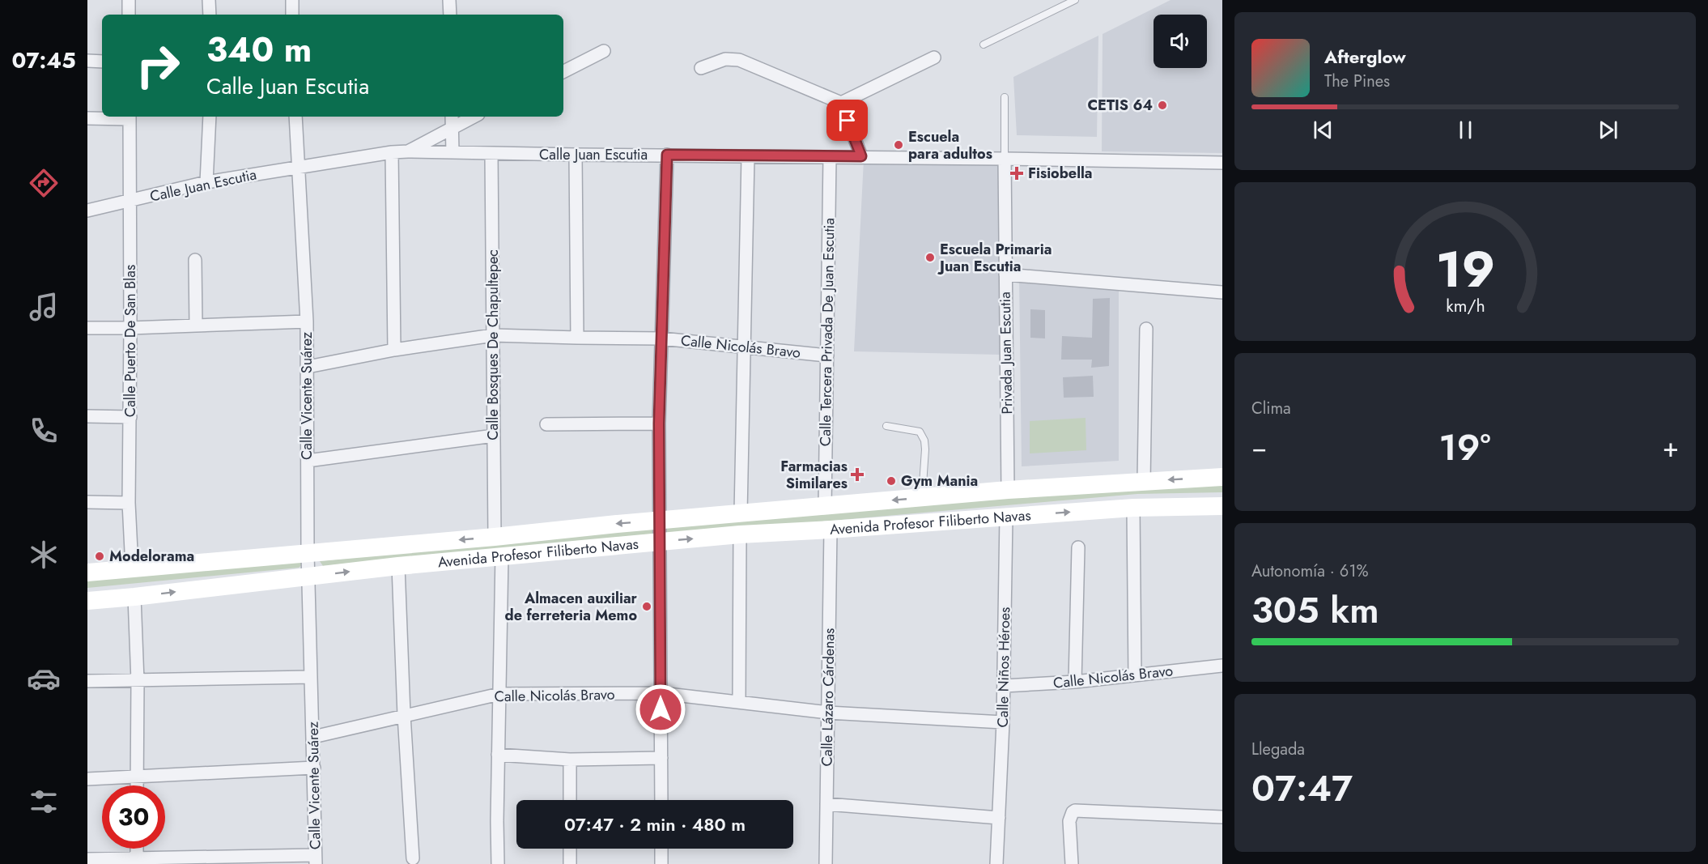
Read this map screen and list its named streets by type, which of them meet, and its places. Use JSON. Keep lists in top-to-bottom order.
{
  "streets": {
    "main road": ["Avenida Profesor Filiberto Navas"],
    "street": [
      "Calle Juan Escutia",
      "Calle Tercera Privada De Juan Escutia",
      "Calle Puerto De San Blas",
      "Calle Bosques De Chapultepec",
      "Calle Nicolás Bravo",
      "Privada Juan Escutia",
      "Calle Vicente Suárez",
      "Calle Niños Héroes",
      "Calle Lázaro Cárdenas"
    ]
  },
  "crossings": [
    ["Calle Juan Escutia", "Calle Tercera Privada De Juan Escutia"],
    ["Calle Juan Escutia", "Calle Puerto De San Blas"],
    ["Calle Juan Escutia", "Calle Bosques De Chapultepec"],
    ["Calle Juan Escutia", "Privada Juan Escutia"],
    ["Calle Juan Escutia", "Calle Vicente Suárez"],
    ["Calle Tercera Privada De Juan Escutia", "Calle Nicolás Bravo"],
    ["Calle Tercera Privada De Juan Escutia", "Avenida Profesor Filiberto Navas"],
    ["Calle Puerto De San Blas", "Avenida Profesor Filiberto Navas"],
    ["Calle Bosques De Chapultepec", "Calle Nicolás Bravo"],
    ["Calle Bosques De Chapultepec", "Avenida Profesor Filiberto Navas"],
    ["Calle Nicolás Bravo", "Calle Vicente Suárez"],
    ["Calle Nicolás Bravo", "Calle Niños Héroes"],
    ["Calle Nicolás Bravo", "Calle Lázaro Cárdenas"],
    ["Privada Juan Escutia", "Avenida Profesor Filiberto Navas"],
    ["Calle Vicente Suárez", "Avenida Profesor Filiberto Navas"],
    ["Avenida Profesor Filiberto Navas", "Calle Niños Héroes"],
    ["Avenida Profesor Filiberto Navas", "Calle Lázaro Cárdenas"]
  ],
  "places": {
    "other": [
      "CETIS 64",
      "Escuela para adultos",
      "Escuela Primaria Juan Escutia",
      "Gym Mania",
      "Modelorama",
      "Almacen auxiliar de ferreteria Memo"
    ],
    "health": ["Fisiobella", "Farmacias Similares"]
  },
  "page": {
    "tabs": "07:45",
    "turn": ["340 m", "Calle Juan Escutia"],
    "song": ["Afterglow", "The Pines"],
    "tile": [
      "Clima",
      ["Autonomía · 61%", "305 km"],
      ["Llegada", "07:47"]
    ],
    "heat": ["−", "19°", "+"],
    "limit": "30",
    "trip": "07:47 · 2 min · 480 m",
    "gauge": ["19", "km/h"]
  }
}
